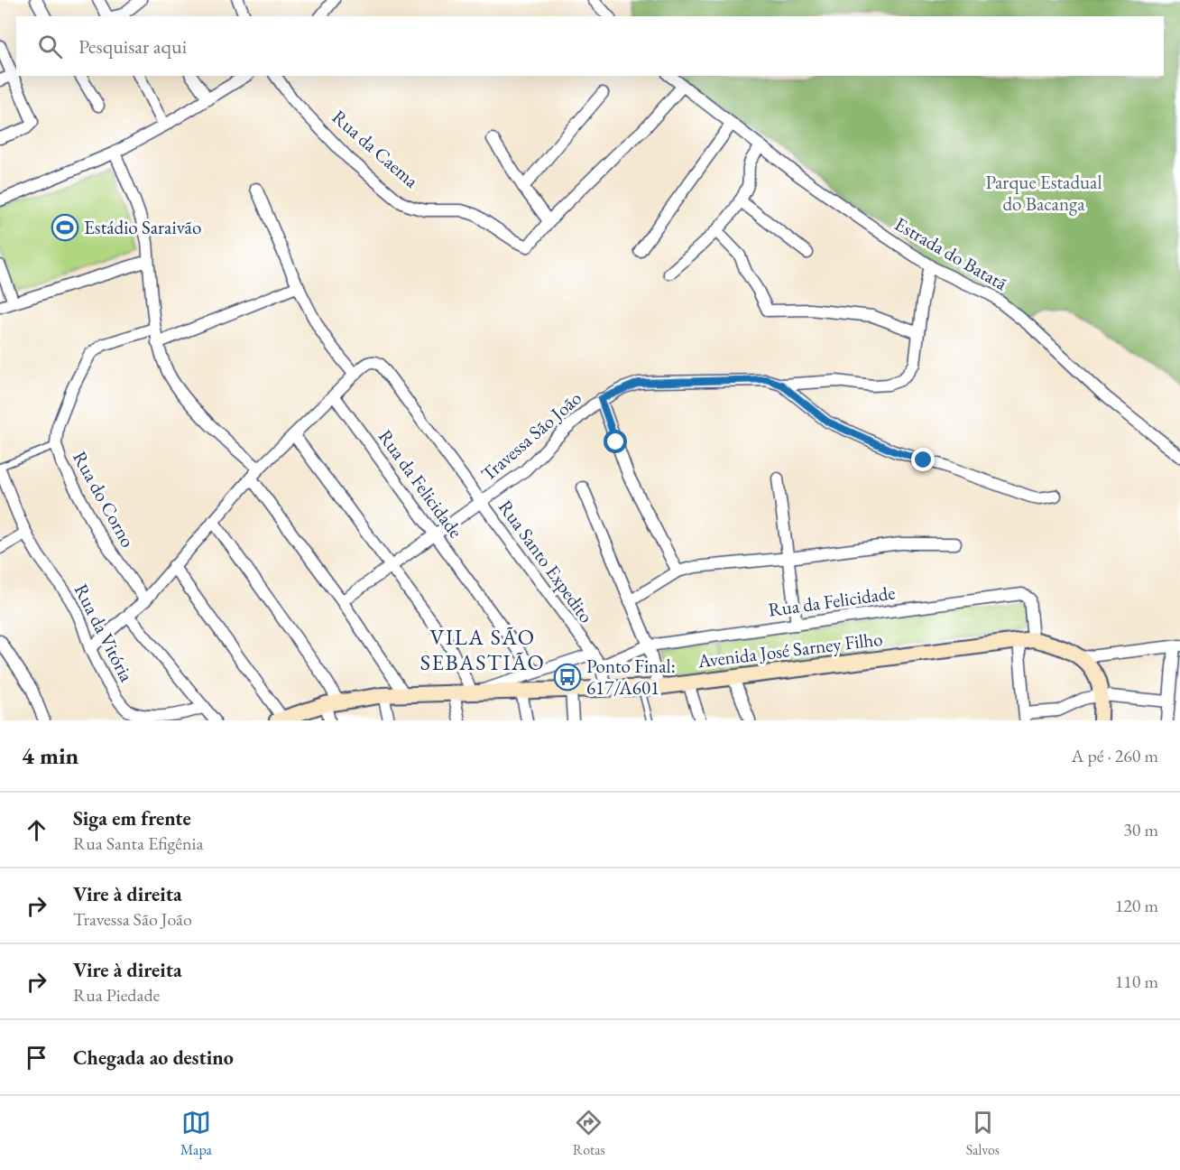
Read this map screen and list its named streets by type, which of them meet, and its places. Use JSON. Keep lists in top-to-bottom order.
{
  "streets": {
    "main road": ["Avenida José Sarney Filho"],
    "street": [
      "Rua da Caema",
      "Estrada do Batatã",
      "Travessa São João",
      "Rua da Felicidade",
      "Rua do Corno",
      "Rua Santo Expedito",
      "Rua da Vitória"
    ]
  },
  "crossings": [
    ["Estrada do Batatã", "Travessa São João"],
    ["Travessa São João", "Rua da Felicidade"],
    ["Travessa São João", "Rua Santo Expedito"],
    ["Rua da Felicidade", "Rua Santo Expedito"],
    ["Rua da Felicidade", "Avenida José Sarney Filho"],
    ["Rua Santo Expedito", "Avenida José Sarney Filho"]
  ],
  "districts": ["VILA SÃO SEBASTIÃO"],
  "parks": ["Parque Estadual do Bacanga"],
  "places": {
    "sports": ["Estádio Saraivão"],
    "bus stop": ["Ponto Final: 617/A601"]
  },
  "page": {
    "search": "Pesquisar aqui",
    "heading": ["4 min", "A pé · 260 m"],
    "list": [
      ["Siga em frente", "Rua Santa Efigênia", "30 m"],
      ["Vire à direita", "Travessa São João", "120 m"],
      ["Vire à direita", "Rua Piedade", "110 m"],
      "Chegada ao destino"
    ],
    "nav": ["Mapa", "Rotas", "Salvos"]
  }
}
